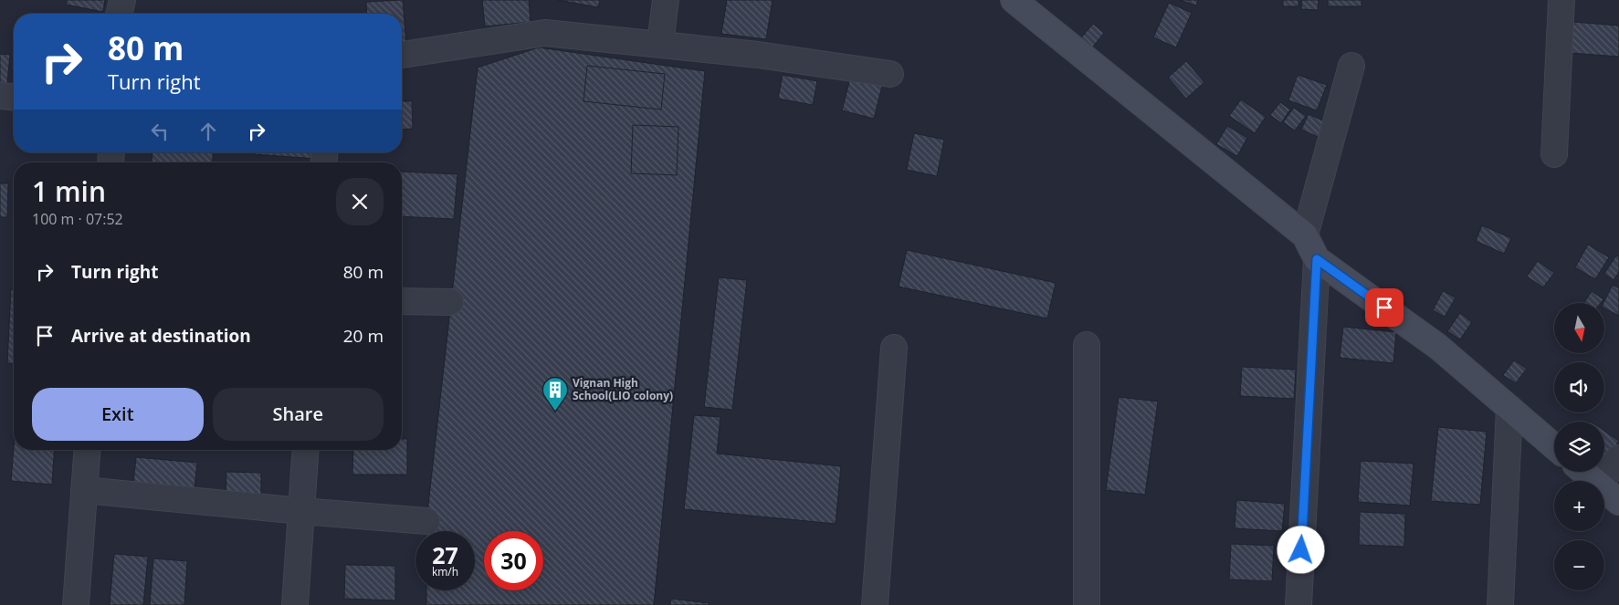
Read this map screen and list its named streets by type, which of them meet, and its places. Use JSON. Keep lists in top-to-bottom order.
{
  "places": {
    "building": ["Vignan High School(LIO colony)"]
  },
  "north": "bottom",
  "page": {
    "turn": ["80 m", "Turn right"],
    "heading": ["1 min", "100 m · 07:52"],
    "list": [
      {
        "name": "Turn right",
        "value": "80 m"
      },
      {
        "name": "Arrive at destination",
        "value": "20 m"
      }
    ],
    "map_buttons": ["+", "−"],
    "buttons": ["Exit", "Share"],
    "speed": "27 km/h",
    "limit": "30"
  }
}
